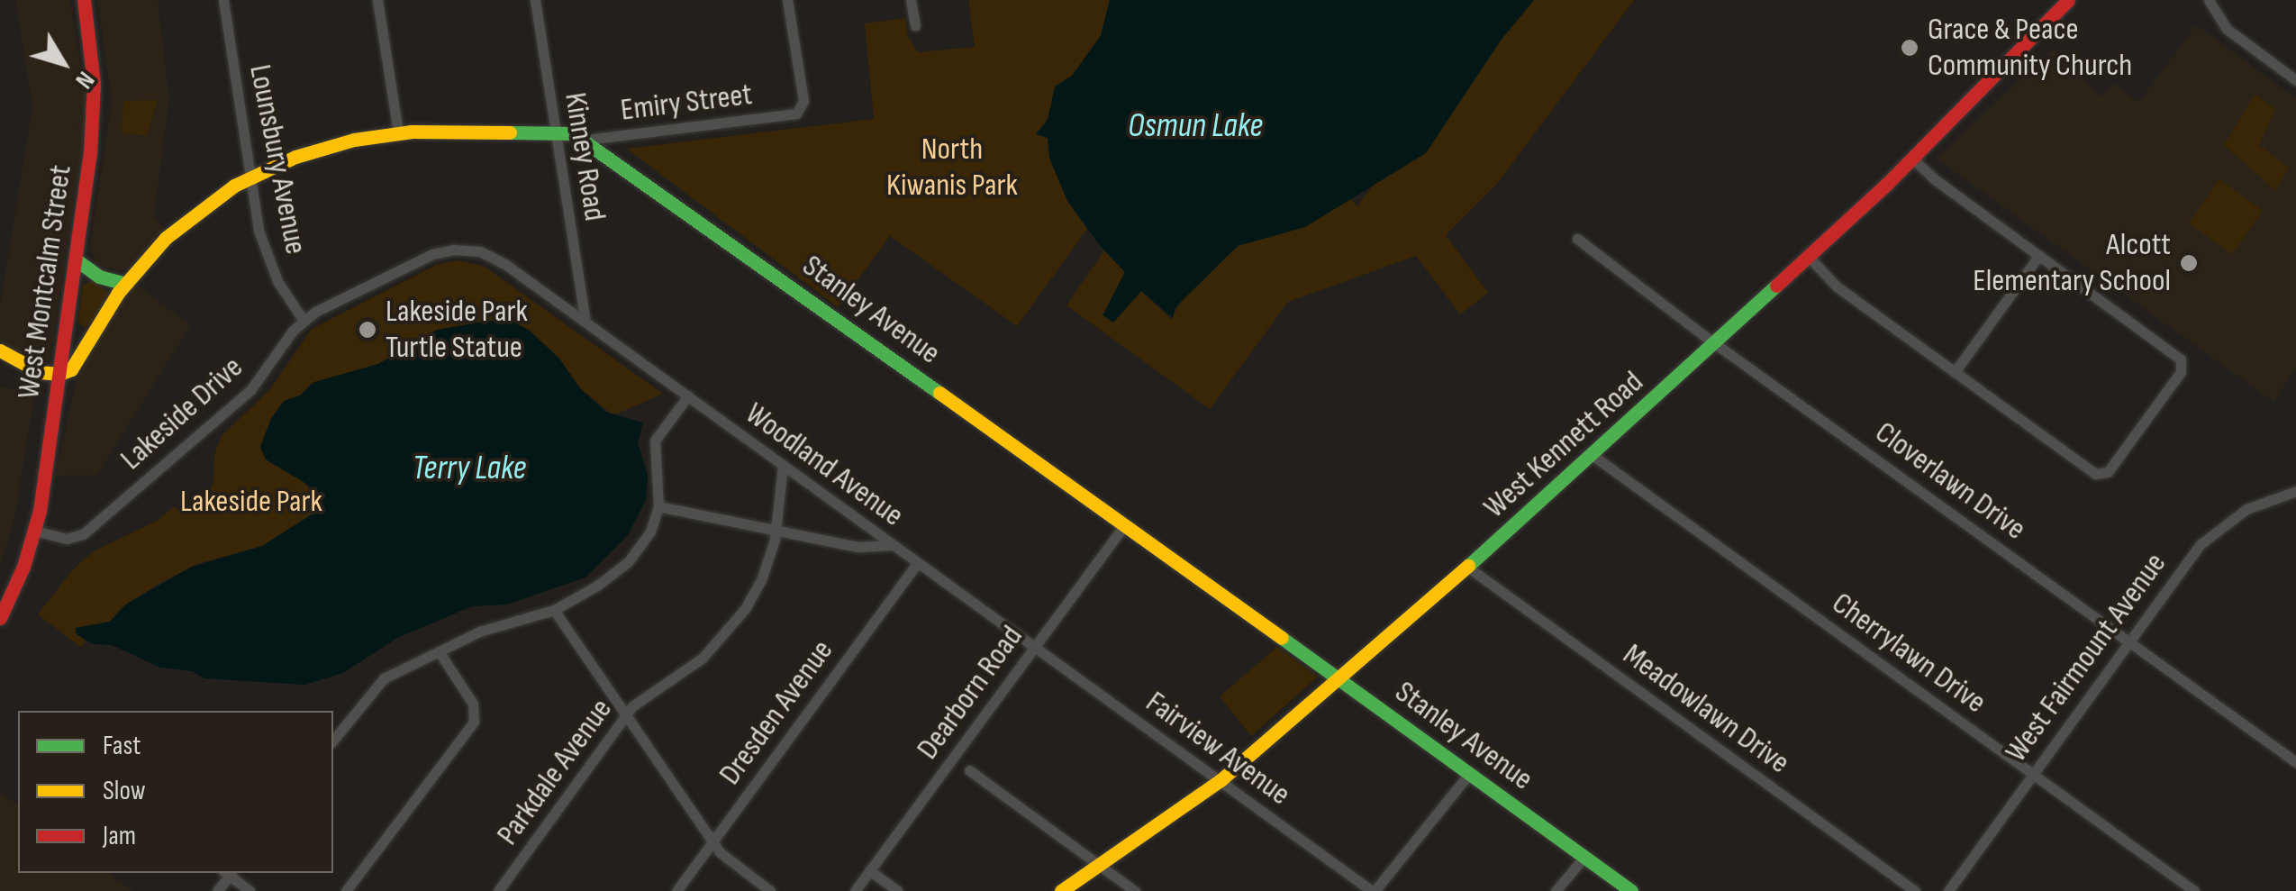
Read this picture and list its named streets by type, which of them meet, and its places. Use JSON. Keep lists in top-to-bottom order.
{
  "streets": {
    "street": [
      "Emiry Street",
      "Kinney Road",
      "Lounsbury Avenue",
      "West Montcalm Street",
      "Stanley Avenue",
      "Lakeside Drive",
      "West Kennett Road",
      "Woodland Avenue",
      "Cloverlawn Drive",
      "Cherrylawn Drive",
      "West Fairmount Avenue",
      "Dearborn Road",
      "Meadowlawn Drive",
      "Dresden Avenue",
      "Fairview Avenue",
      "Parkdale Avenue"
    ]
  },
  "crossings": [
    ["Emiry Street", "Stanley Avenue"],
    ["Kinney Road", "Stanley Avenue"],
    ["Kinney Road", "Lakeside Drive"],
    ["Kinney Road", "Woodland Avenue"],
    ["Lounsbury Avenue", "Stanley Avenue"],
    ["Lounsbury Avenue", "Lakeside Drive"],
    ["West Montcalm Street", "Stanley Avenue"],
    ["West Montcalm Street", "Lakeside Drive"],
    ["Stanley Avenue", "West Kennett Road"],
    ["Stanley Avenue", "Dearborn Road"],
    ["Lakeside Drive", "Woodland Avenue"],
    ["West Kennett Road", "Cloverlawn Drive"],
    ["West Kennett Road", "Cherrylawn Drive"],
    ["West Kennett Road", "Meadowlawn Drive"],
    ["West Kennett Road", "Fairview Avenue"],
    ["Woodland Avenue", "Dearborn Road"],
    ["Woodland Avenue", "Dresden Avenue"],
    ["Woodland Avenue", "Fairview Avenue"],
    ["Woodland Avenue", "Parkdale Avenue"],
    ["Cloverlawn Drive", "West Fairmount Avenue"],
    ["Cherrylawn Drive", "West Fairmount Avenue"],
    ["Dearborn Road", "Fairview Avenue"]
  ],
  "water": ["Osmun Lake", "Terry Lake"],
  "parks": ["North Kiwanis Park", "Lakeside Park"],
  "places": ["Grace & Peace Community Church", "Alcott Elementary School", "Lakeside Park Turtle Statue"],
  "legend": ["Fast", "Slow", "Jam"],
  "north": "bottom right"
}
